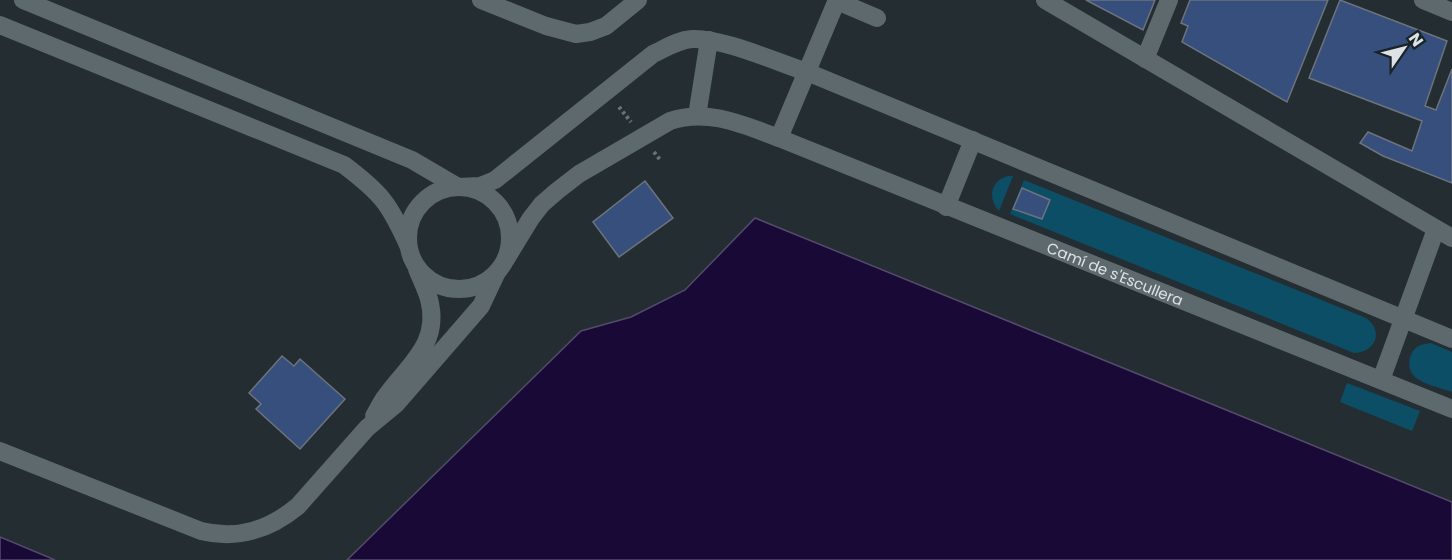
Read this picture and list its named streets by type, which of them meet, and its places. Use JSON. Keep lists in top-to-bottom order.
{
  "streets": {
    "street": ["Camí de s'Escullera"]
  },
  "north": "top right"
}
